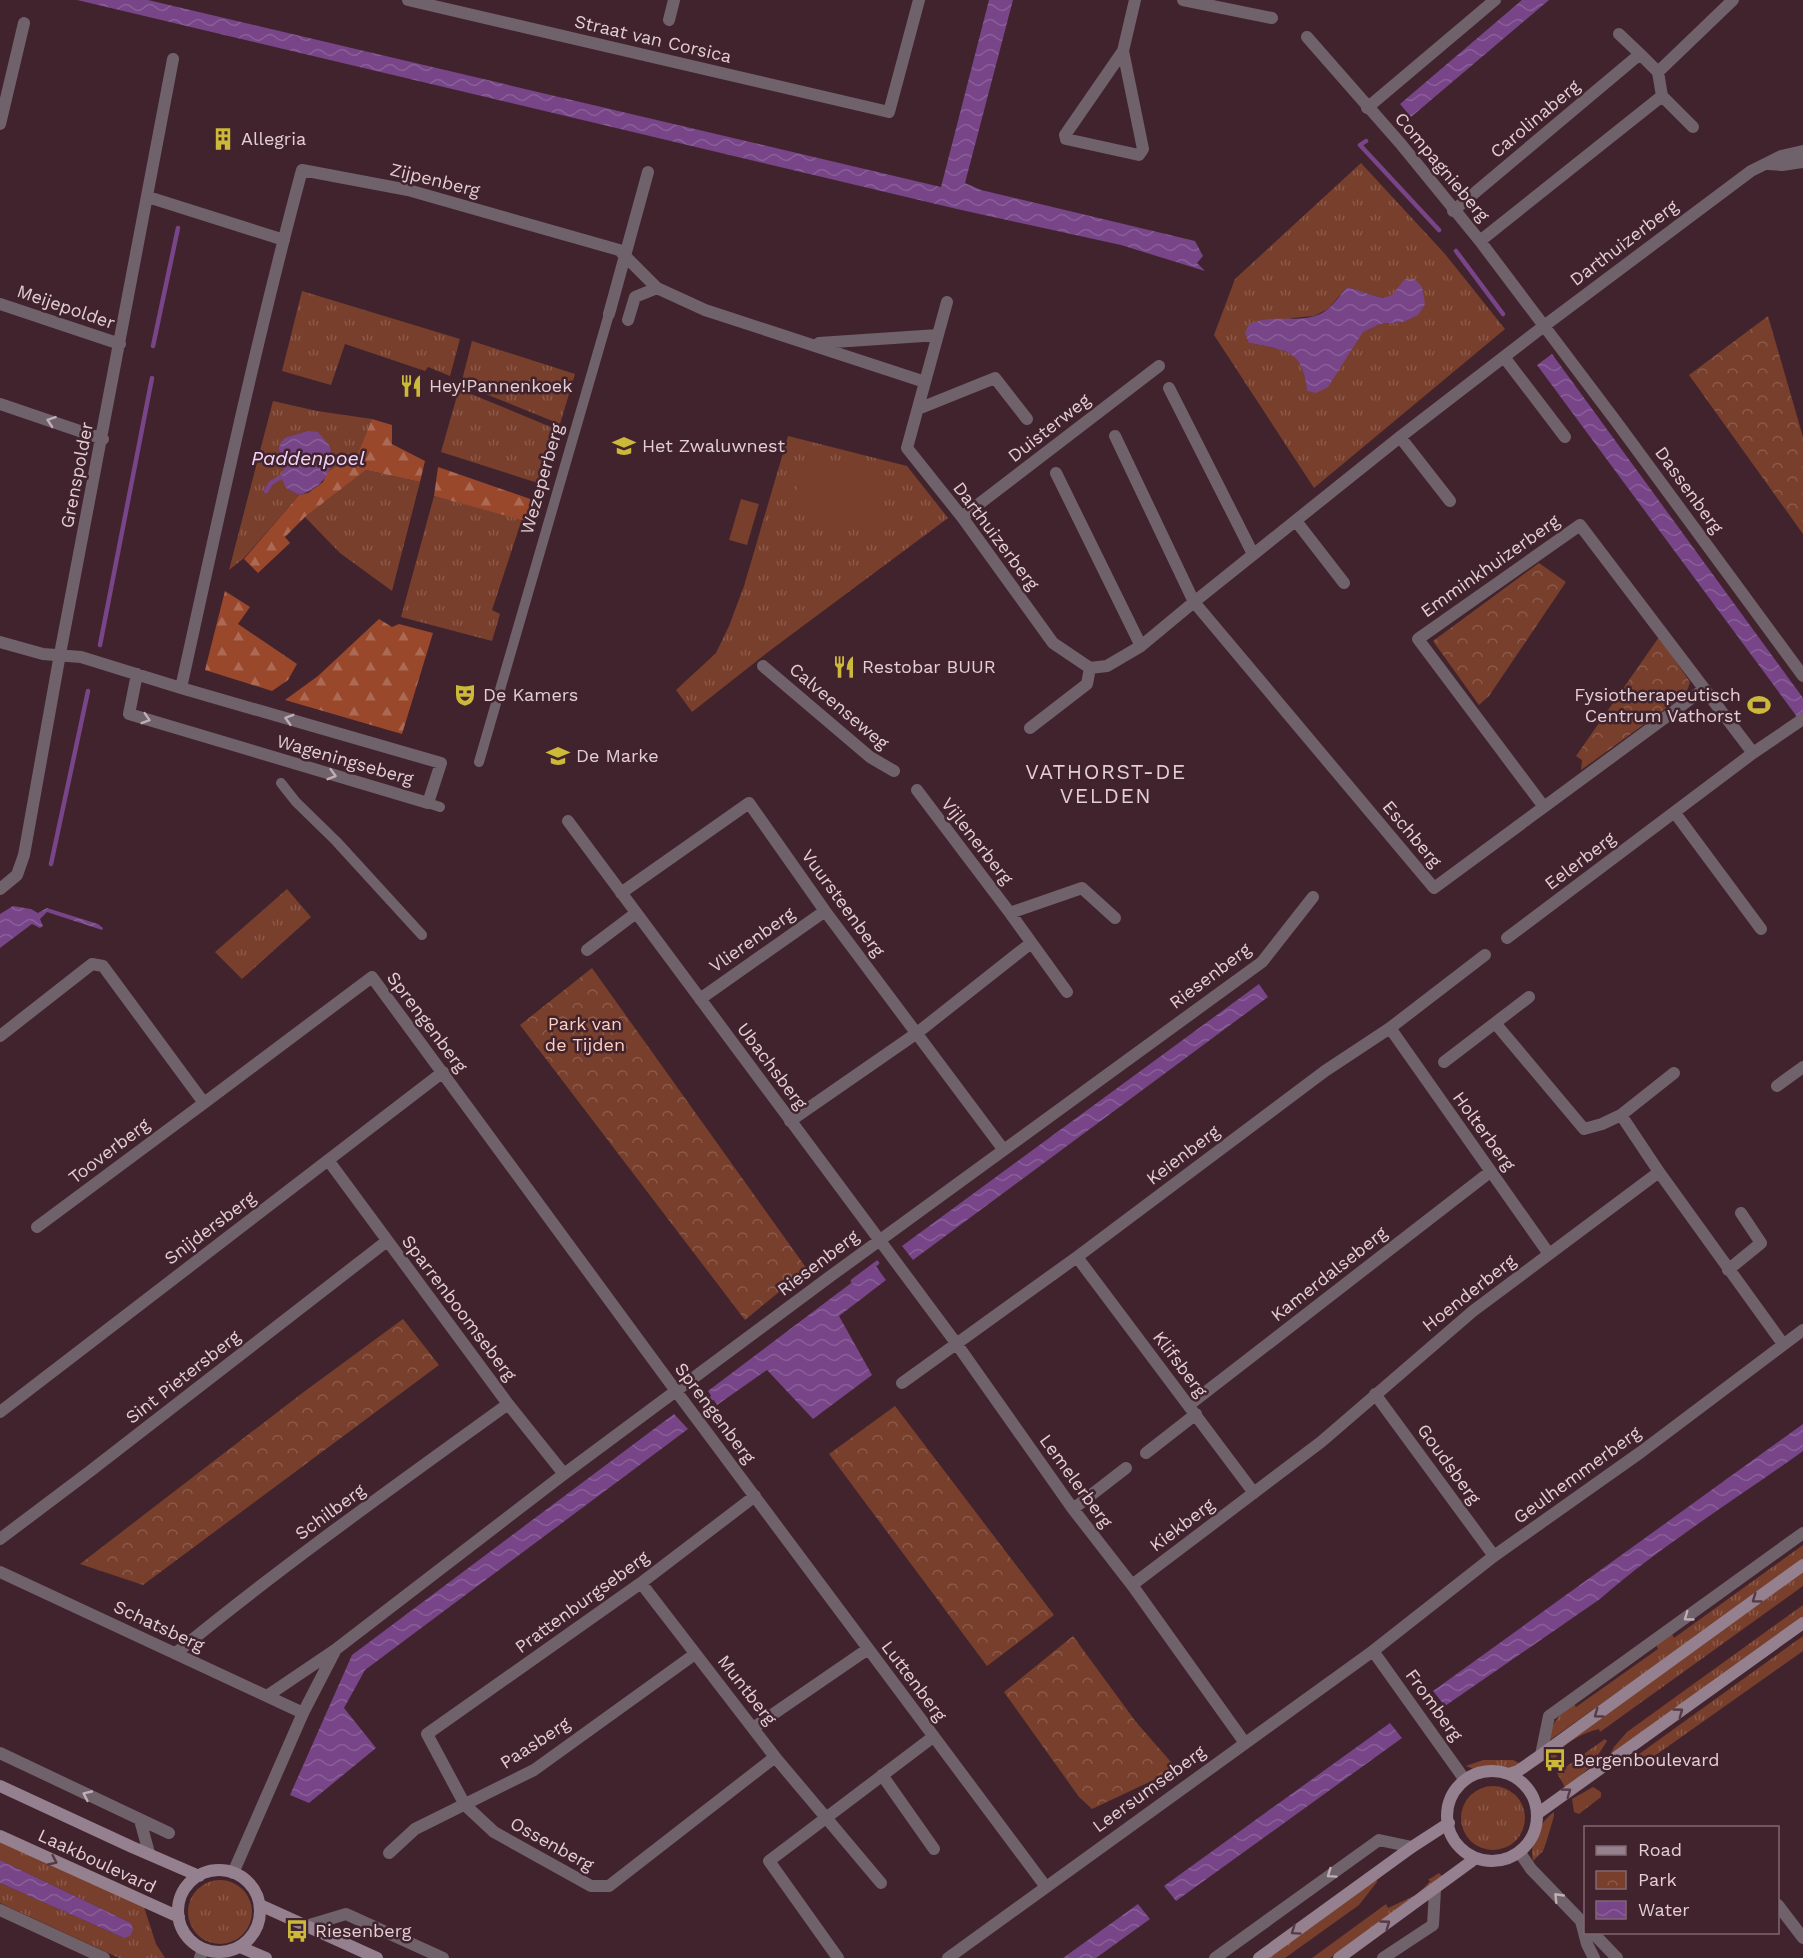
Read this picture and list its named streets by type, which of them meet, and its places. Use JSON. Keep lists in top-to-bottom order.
{
  "streets": {
    "main road": ["Laakboulevard"],
    "street": [
      "Straat van Corsica",
      "Carolinaberg",
      "Compagnieberg",
      "Zijpenberg",
      "Darthuizerberg",
      "Meijepolder",
      "Duisterweg",
      "Grenspolder",
      "Wezeperberg",
      "Dassenberg",
      "Emminkhuizerberg",
      "Calveenseweg",
      "Wageningseberg",
      "Eschberg",
      "Vijlenerberg",
      "Eelerberg",
      "Vuursteenberg",
      "Vlierenberg",
      "Riesenberg",
      "Sprengenberg",
      "Ubachsberg",
      "Holterberg",
      "Tooverberg",
      "Keienberg",
      "Snijdersberg",
      "Kamerdalseberg",
      "Hoenderberg",
      "Sparrenboomseberg",
      "Klifsberg",
      "Sint Pietersberg",
      "Goudsberg",
      "Geulhemmerberg",
      "Lemelerberg",
      "Schilberg",
      "Kiekberg",
      "Prattenburgseberg",
      "Schatsberg",
      "Luttenberg",
      "Muntberg",
      "Fromberg",
      "Paasberg",
      "Leersumseberg",
      "Ossenberg"
    ]
  },
  "crossings": [
    ["Carolinaberg", "Compagnieberg"],
    ["Compagnieberg", "Darthuizerberg"],
    ["Compagnieberg", "Dassenberg"],
    ["Zijpenberg", "Wezeperberg"],
    ["Zijpenberg", "Wageningseberg"],
    ["Darthuizerberg", "Duisterweg"],
    ["Darthuizerberg", "Dassenberg"],
    ["Darthuizerberg", "Eschberg"],
    ["Meijepolder", "Grenspolder"],
    ["Grenspolder", "Wageningseberg"],
    ["Emminkhuizerberg", "Eschberg"],
    ["Emminkhuizerberg", "Eelerberg"],
    ["Vuursteenberg", "Vlierenberg"],
    ["Vuursteenberg", "Riesenberg"],
    ["Vuursteenberg", "Ubachsberg"],
    ["Vlierenberg", "Ubachsberg"],
    ["Riesenberg", "Sprengenberg"],
    ["Riesenberg", "Ubachsberg"],
    ["Riesenberg", "Sparrenboomseberg"],
    ["Riesenberg", "Lemelerberg"],
    ["Riesenberg", "Schatsberg"],
    ["Riesenberg", "Laakboulevard"],
    ["Sprengenberg", "Tooverberg"],
    ["Sprengenberg", "Snijdersberg"],
    ["Sprengenberg", "Prattenburgseberg"],
    ["Sprengenberg", "Luttenberg"],
    ["Ubachsberg", "Lemelerberg"],
    ["Holterberg", "Keienberg"],
    ["Holterberg", "Kamerdalseberg"],
    ["Holterberg", "Hoenderberg"],
    ["Keienberg", "Klifsberg"],
    ["Keienberg", "Lemelerberg"],
    ["Snijdersberg", "Sparrenboomseberg"],
    ["Kamerdalseberg", "Klifsberg"],
    ["Hoenderberg", "Klifsberg"],
    ["Hoenderberg", "Goudsberg"],
    ["Hoenderberg", "Kiekberg"],
    ["Sparrenboomseberg", "Sint Pietersberg"],
    ["Sparrenboomseberg", "Schilberg"],
    ["Klifsberg", "Kiekberg"],
    ["Goudsberg", "Geulhemmerberg"],
    ["Geulhemmerberg", "Fromberg"],
    ["Geulhemmerberg", "Leersumseberg"],
    ["Lemelerberg", "Kiekberg"],
    ["Lemelerberg", "Leersumseberg"],
    ["Schilberg", "Schatsberg"],
    ["Prattenburgseberg", "Luttenberg"],
    ["Prattenburgseberg", "Muntberg"],
    ["Prattenburgseberg", "Ossenberg"],
    ["Luttenberg", "Leersumseberg"],
    ["Muntberg", "Paasberg"],
    ["Muntberg", "Ossenberg"],
    ["Fromberg", "Leersumseberg"],
    ["Paasberg", "Ossenberg"]
  ],
  "districts": ["VATHORST-DE VELDEN"],
  "water": ["Paddenpoel"],
  "parks": ["Park van de Tijden"],
  "places": {
    "building": ["Allegria"],
    "restaurant": ["Hey!Pannenkoek", "Restobar BUUR"],
    "school or university": ["Het Zwaluwnest", "De Marke"],
    "theatre": ["De Kamers"],
    "sports": ["Fysiotherapeutisch Centrum Vathorst"],
    "bus stop": ["Bergenboulevard", "Riesenberg"]
  },
  "legend": ["Road", "Park", "Water"]
}
